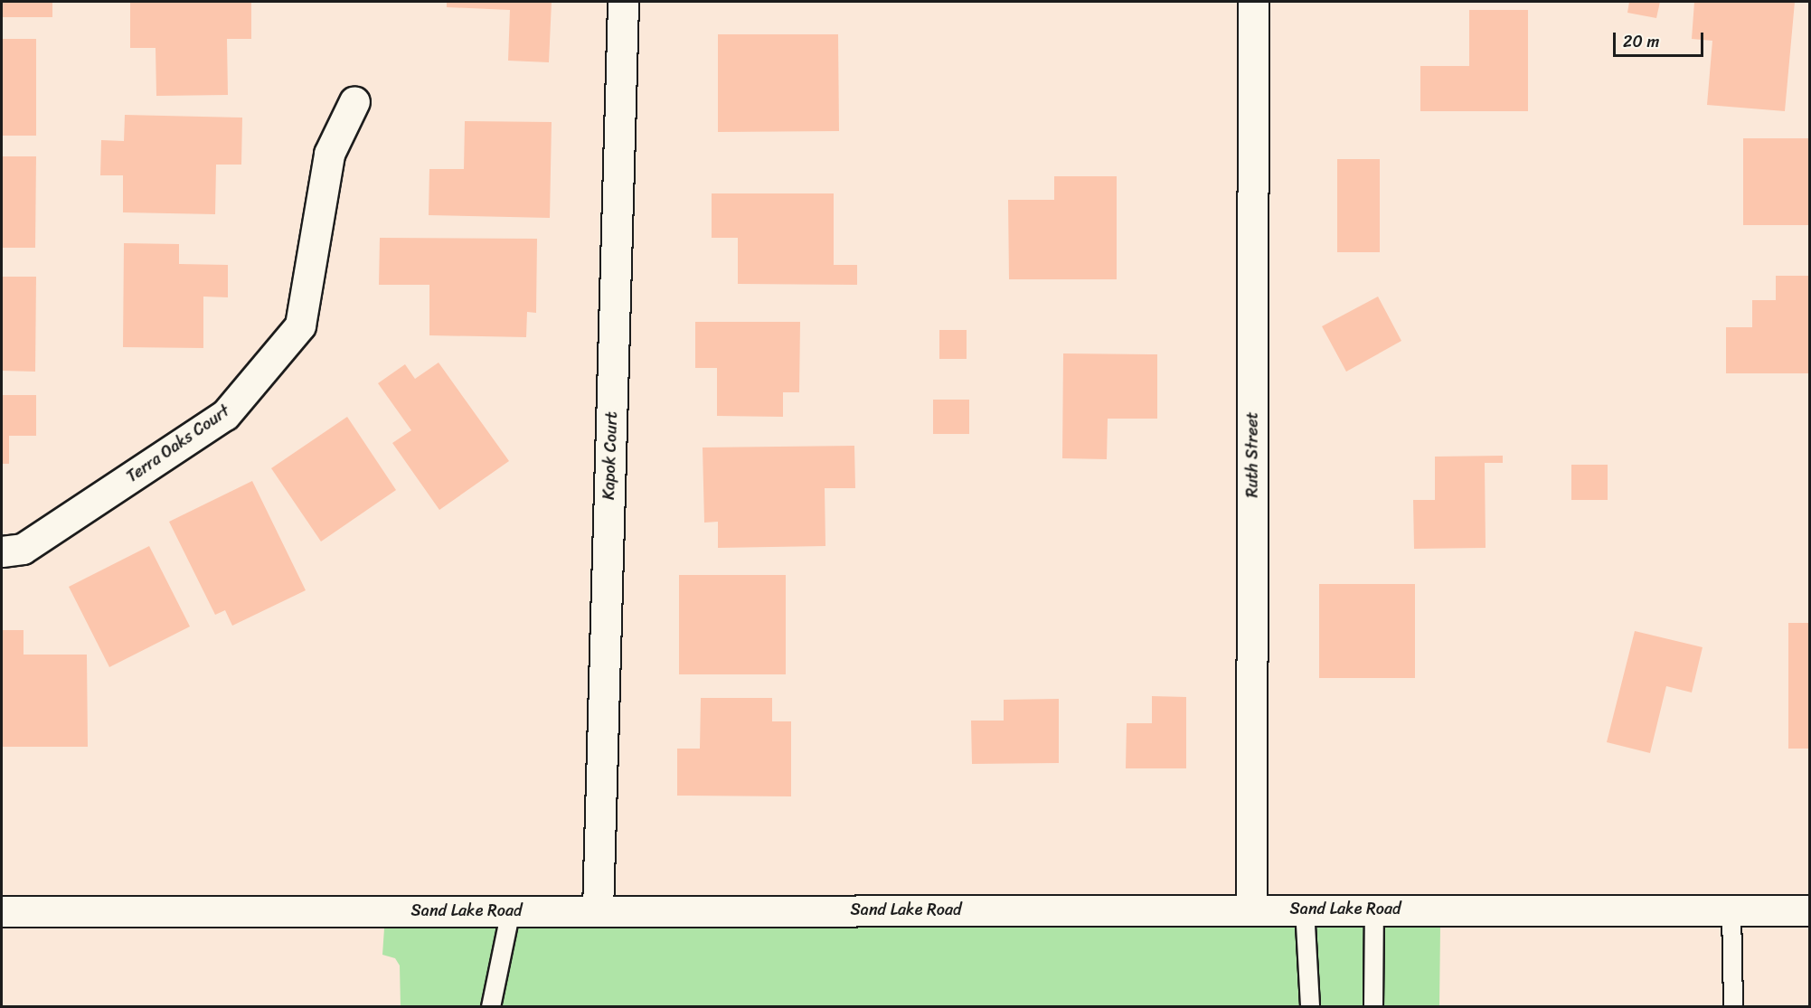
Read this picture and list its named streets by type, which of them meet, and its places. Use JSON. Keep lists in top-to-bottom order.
{
  "streets": {
    "street": [
      "Terra Oaks Court",
      "Ruth Street",
      "Kapok Court",
      "Sand Lake Road"
    ]
  },
  "crossings": [
    ["Ruth Street", "Sand Lake Road"],
    ["Kapok Court", "Sand Lake Road"]
  ],
  "scale_bar": "20 m"
}
